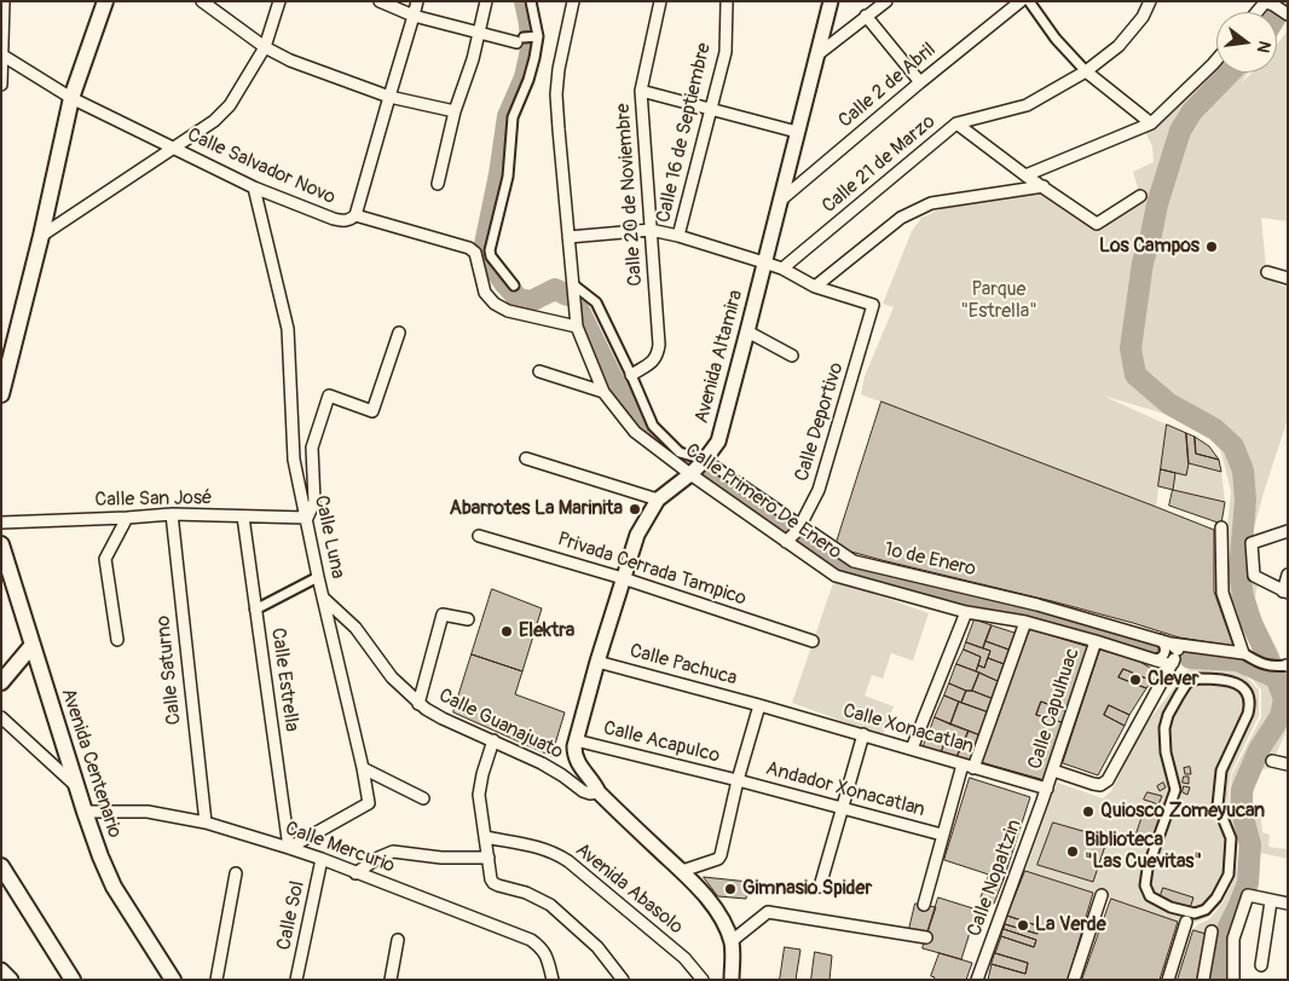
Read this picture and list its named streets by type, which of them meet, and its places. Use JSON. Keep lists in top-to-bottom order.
{
  "streets": {
    "main road": ["Avenida Centenario"],
    "street": [
      "Calle 2 de Abril",
      "Calle 16 de Septiembre",
      "Calle 21 de Marzo",
      "Calle Salvador Novo",
      "Calle 20 de Noviembre",
      "Avenida Altamira",
      "Calle Deportivo",
      "Calle San José",
      "Calle Primero De Enero",
      "Calle Luna",
      "1o de Enero",
      "Privada Cerrada Tampico",
      "Calle Pachuca",
      "Calle Saturno",
      "Calle Estrella",
      "Calle Capulhuac",
      "Calle Guanajuato",
      "Calle Xonacatlan",
      "Calle Acapulco",
      "Andador Xonacatlan",
      "Calle Mercurio",
      "Calle Nopaltzin",
      "Avenida Abasolo",
      "Calle Sol"
    ]
  },
  "crossings": [
    ["Calle 2 de Abril", "Avenida Altamira"],
    ["Calle Salvador Novo", "Calle Primero De Enero"],
    ["Calle Salvador Novo", "Calle Luna"],
    ["Calle 20 de Noviembre", "Calle Primero De Enero"],
    ["Avenida Altamira", "Calle Primero De Enero"],
    ["Avenida Altamira", "1o de Enero"],
    ["Avenida Altamira", "Privada Cerrada Tampico"],
    ["Avenida Altamira", "Calle Pachuca"],
    ["Avenida Altamira", "Calle Guanajuato"],
    ["Avenida Altamira", "Calle Acapulco"],
    ["Calle Deportivo", "Calle Primero De Enero"],
    ["Calle Deportivo", "1o de Enero"],
    ["Calle San José", "Calle Luna"],
    ["Calle San José", "Calle Saturno"],
    ["Calle San José", "Calle Estrella"],
    ["Calle Primero De Enero", "1o de Enero"],
    ["Calle Primero De Enero", "Calle Capulhuac"],
    ["Calle Luna", "Calle Estrella"],
    ["Calle Luna", "Calle Guanajuato"],
    ["Calle Luna", "Calle Mercurio"],
    ["Calle Pachuca", "Calle Xonacatlan"],
    ["Calle Saturno", "Calle Mercurio"],
    ["Calle Estrella", "Calle Mercurio"],
    ["Calle Capulhuac", "Calle Xonacatlan"],
    ["Calle Capulhuac", "Calle Nopaltzin"],
    ["Calle Xonacatlan", "Calle Nopaltzin"],
    ["Calle Acapulco", "Andador Xonacatlan"],
    ["Avenida Centenario", "Calle Mercurio"],
    ["Calle Mercurio", "Calle Sol"]
  ],
  "parks": ["Parque \"Estrella\""],
  "places": [
    "Los Campos",
    "Abarrotes La Marinita",
    "Elektra",
    "Clever",
    "Quiosco Zomeyucan",
    "Biblioteca \"Las Cuevitas\"",
    "Gimnasio Spider",
    "La Verde"
  ],
  "north": "right"
}
